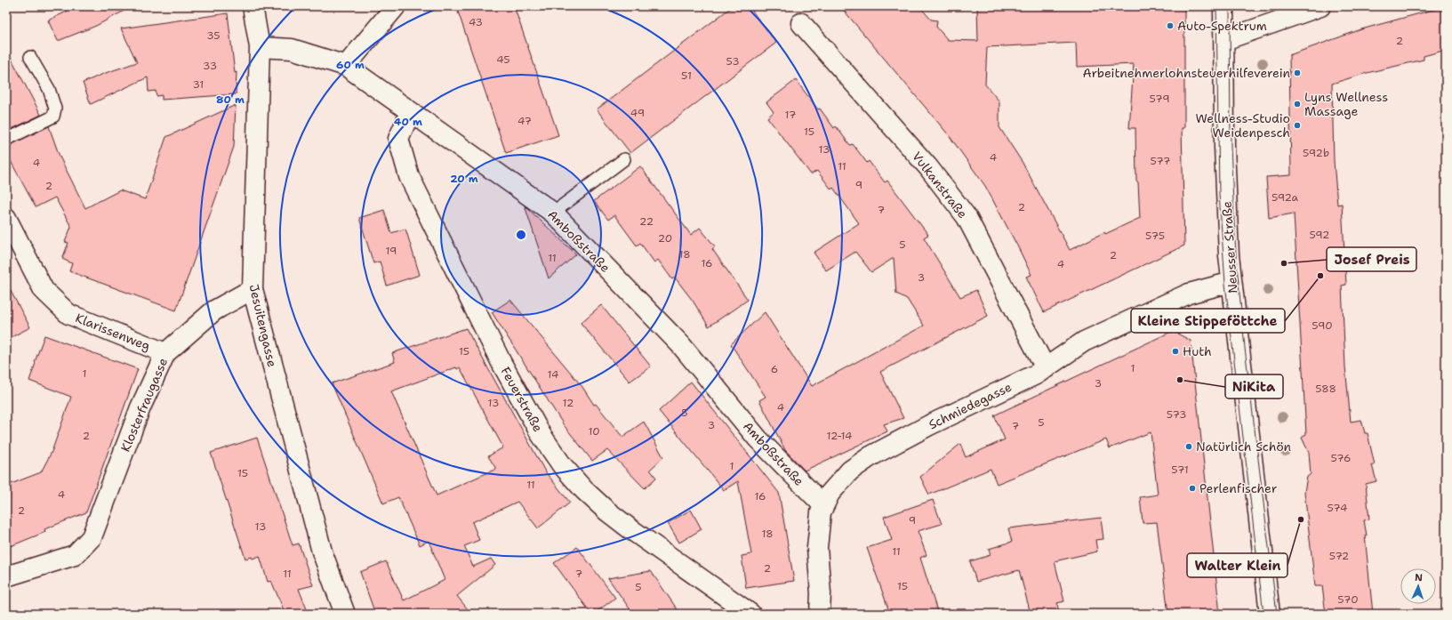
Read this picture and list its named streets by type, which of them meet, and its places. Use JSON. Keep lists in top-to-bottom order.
{
  "streets": {
    "street": [
      "Vulkanstraße",
      "Amboßstraße",
      "Neusser Straße",
      "Jesuitengasse",
      "Klarissenweg",
      "Feuerstraße",
      "Klosterfraugasse",
      "Schmiedegasse"
    ]
  },
  "crossings": [
    ["Vulkanstraße", "Schmiedegasse"],
    ["Amboßstraße", "Jesuitengasse"],
    ["Amboßstraße", "Feuerstraße"],
    ["Amboßstraße", "Schmiedegasse"],
    ["Neusser Straße", "Schmiedegasse"],
    ["Jesuitengasse", "Klosterfraugasse"],
    ["Klarissenweg", "Klosterfraugasse"]
  ],
  "places": [
    "Auto-Spektrum",
    "Arbeitnehmerlohnsteuerhilfeverein",
    "Lyns Wellness Massage",
    "Wellness-Studio Weidenpesch",
    "Josef Preis",
    "Kleine Stippeföttche",
    "Huth",
    "NiKita",
    "Natürlich Schön",
    "Perlenfischer",
    "Walter Klein"
  ],
  "house_numbers": [
    "43",
    "35",
    "2",
    "45",
    "53",
    "33",
    "51",
    "31",
    "579",
    "49",
    "17",
    "47",
    "15",
    "13",
    "592b",
    "4",
    "577",
    "4",
    "11",
    "9",
    "2",
    "592a",
    "2",
    "7",
    "22",
    "592",
    "575",
    "20",
    "5",
    "19",
    "18",
    "2",
    "11",
    "16",
    "4",
    "3",
    "590",
    "15",
    "1",
    "6",
    "1",
    "14",
    "3",
    "588",
    "13",
    "12",
    "4",
    "5",
    "573",
    "5",
    "3",
    "7",
    "10",
    "2",
    "12-14",
    "576",
    "1",
    "571",
    "15",
    "11",
    "4",
    "16",
    "574",
    "2",
    "9",
    "13",
    "18",
    "11",
    "572",
    "2",
    "11",
    "7",
    "15",
    "5",
    "570"
  ],
  "north": "top",
  "rings": [
    "60 m",
    "80 m",
    "40 m",
    "20 m"
  ]
}
